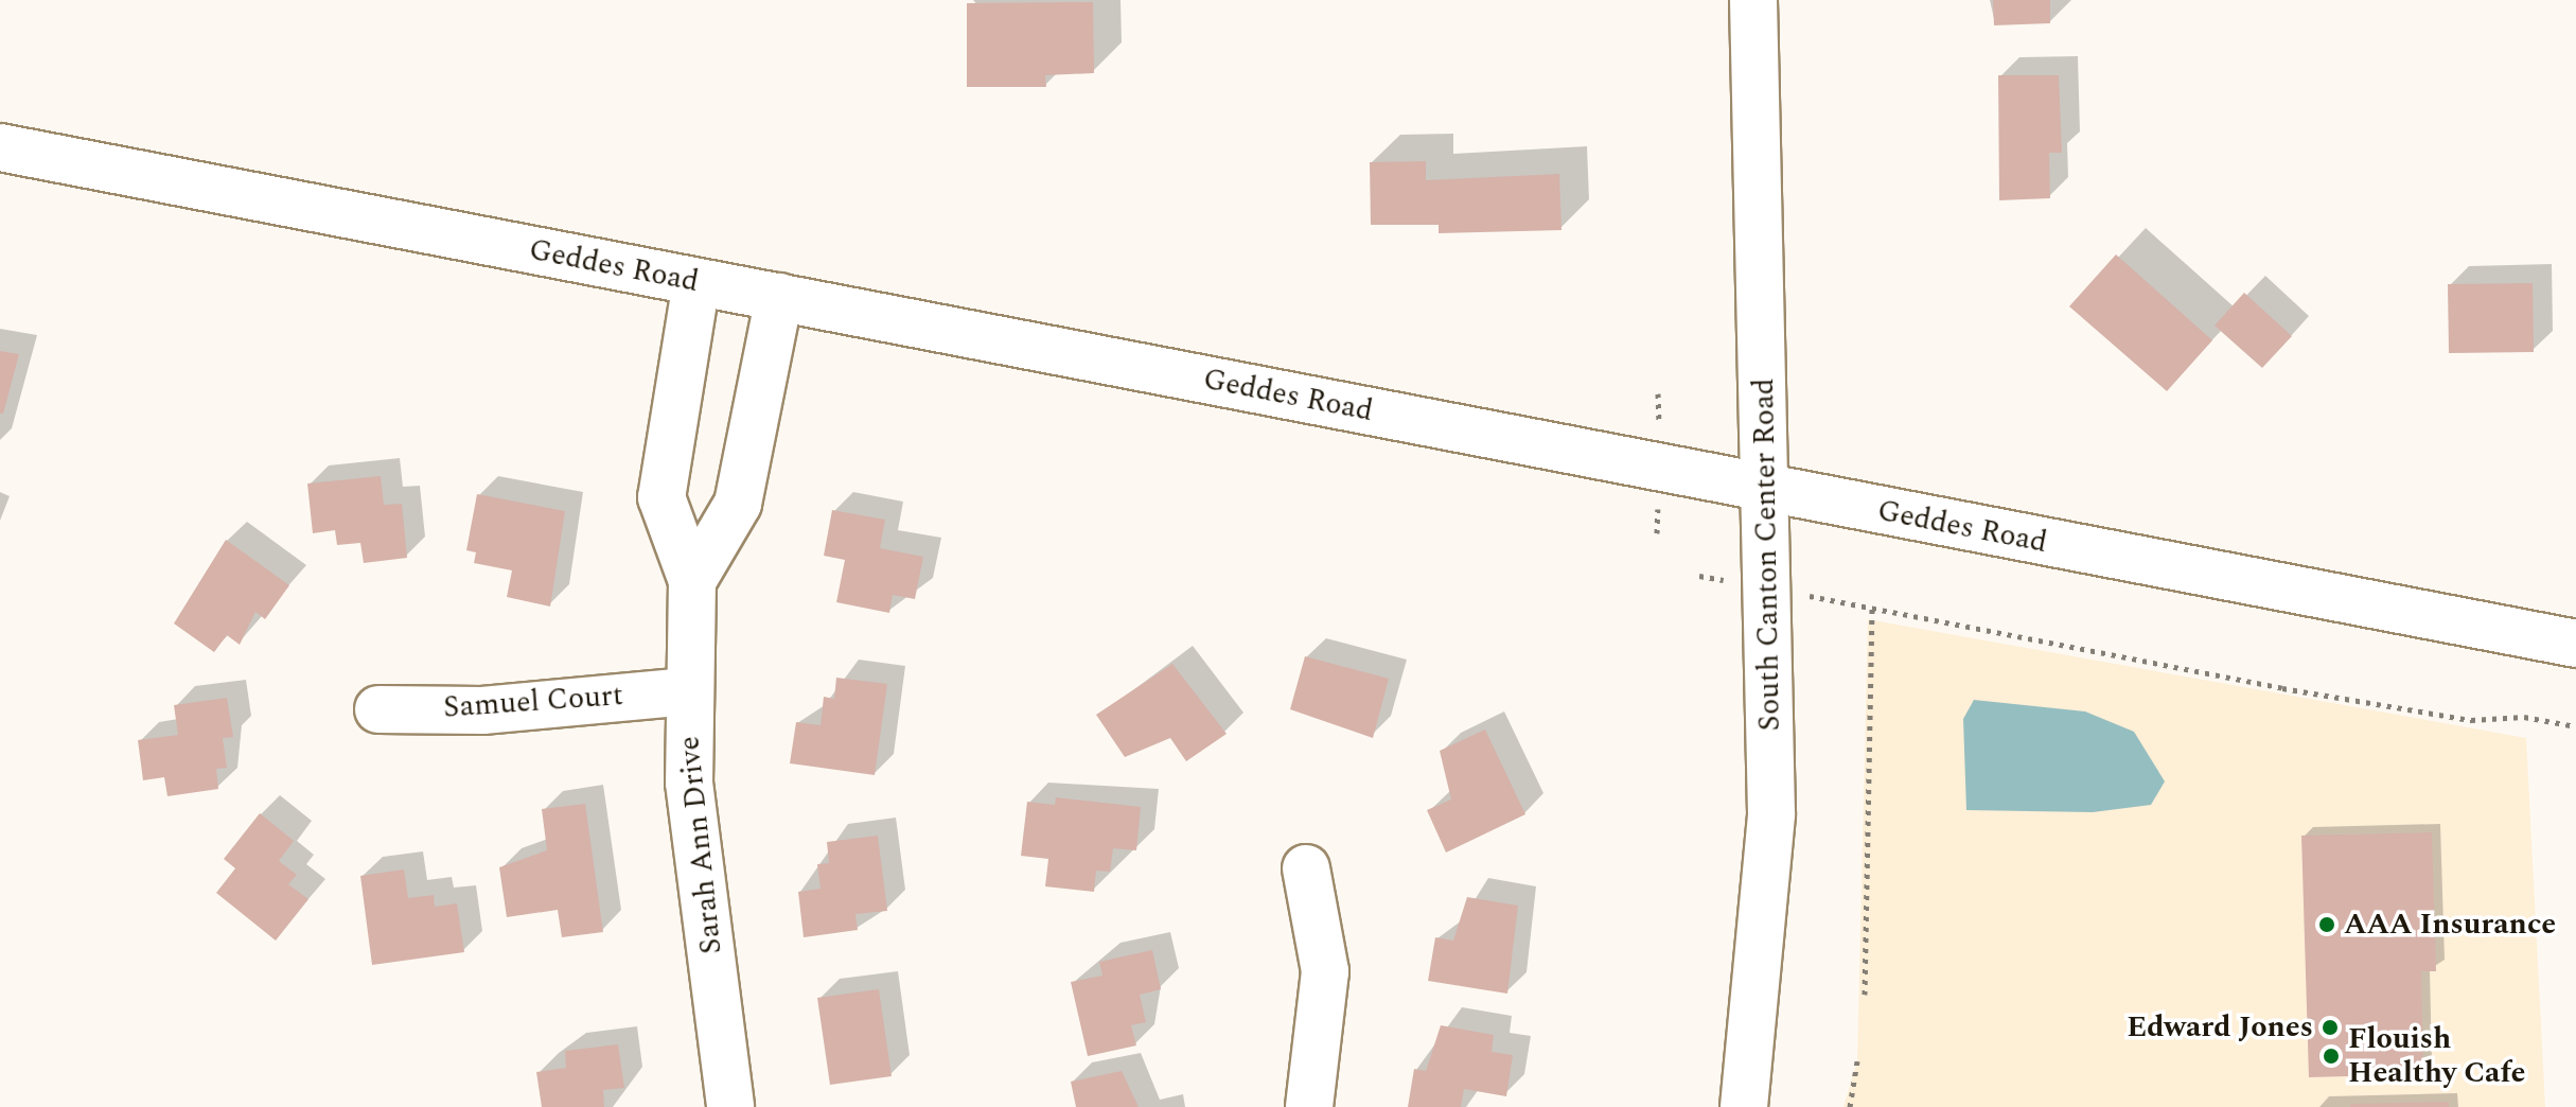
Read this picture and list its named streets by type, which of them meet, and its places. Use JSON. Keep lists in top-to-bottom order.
{
  "streets": {
    "main road": [
      "Geddes Road",
      "South Canton Center Road",
      "Samuel Court",
      "Sarah Ann Drive"
    ]
  },
  "crossings": [
    ["Geddes Road", "South Canton Center Road"],
    ["Geddes Road", "Sarah Ann Drive"],
    ["Samuel Court", "Sarah Ann Drive"]
  ],
  "places": ["AAA Insurance", "Edward Jones", "Flouish Healthy Cafe"]
}
